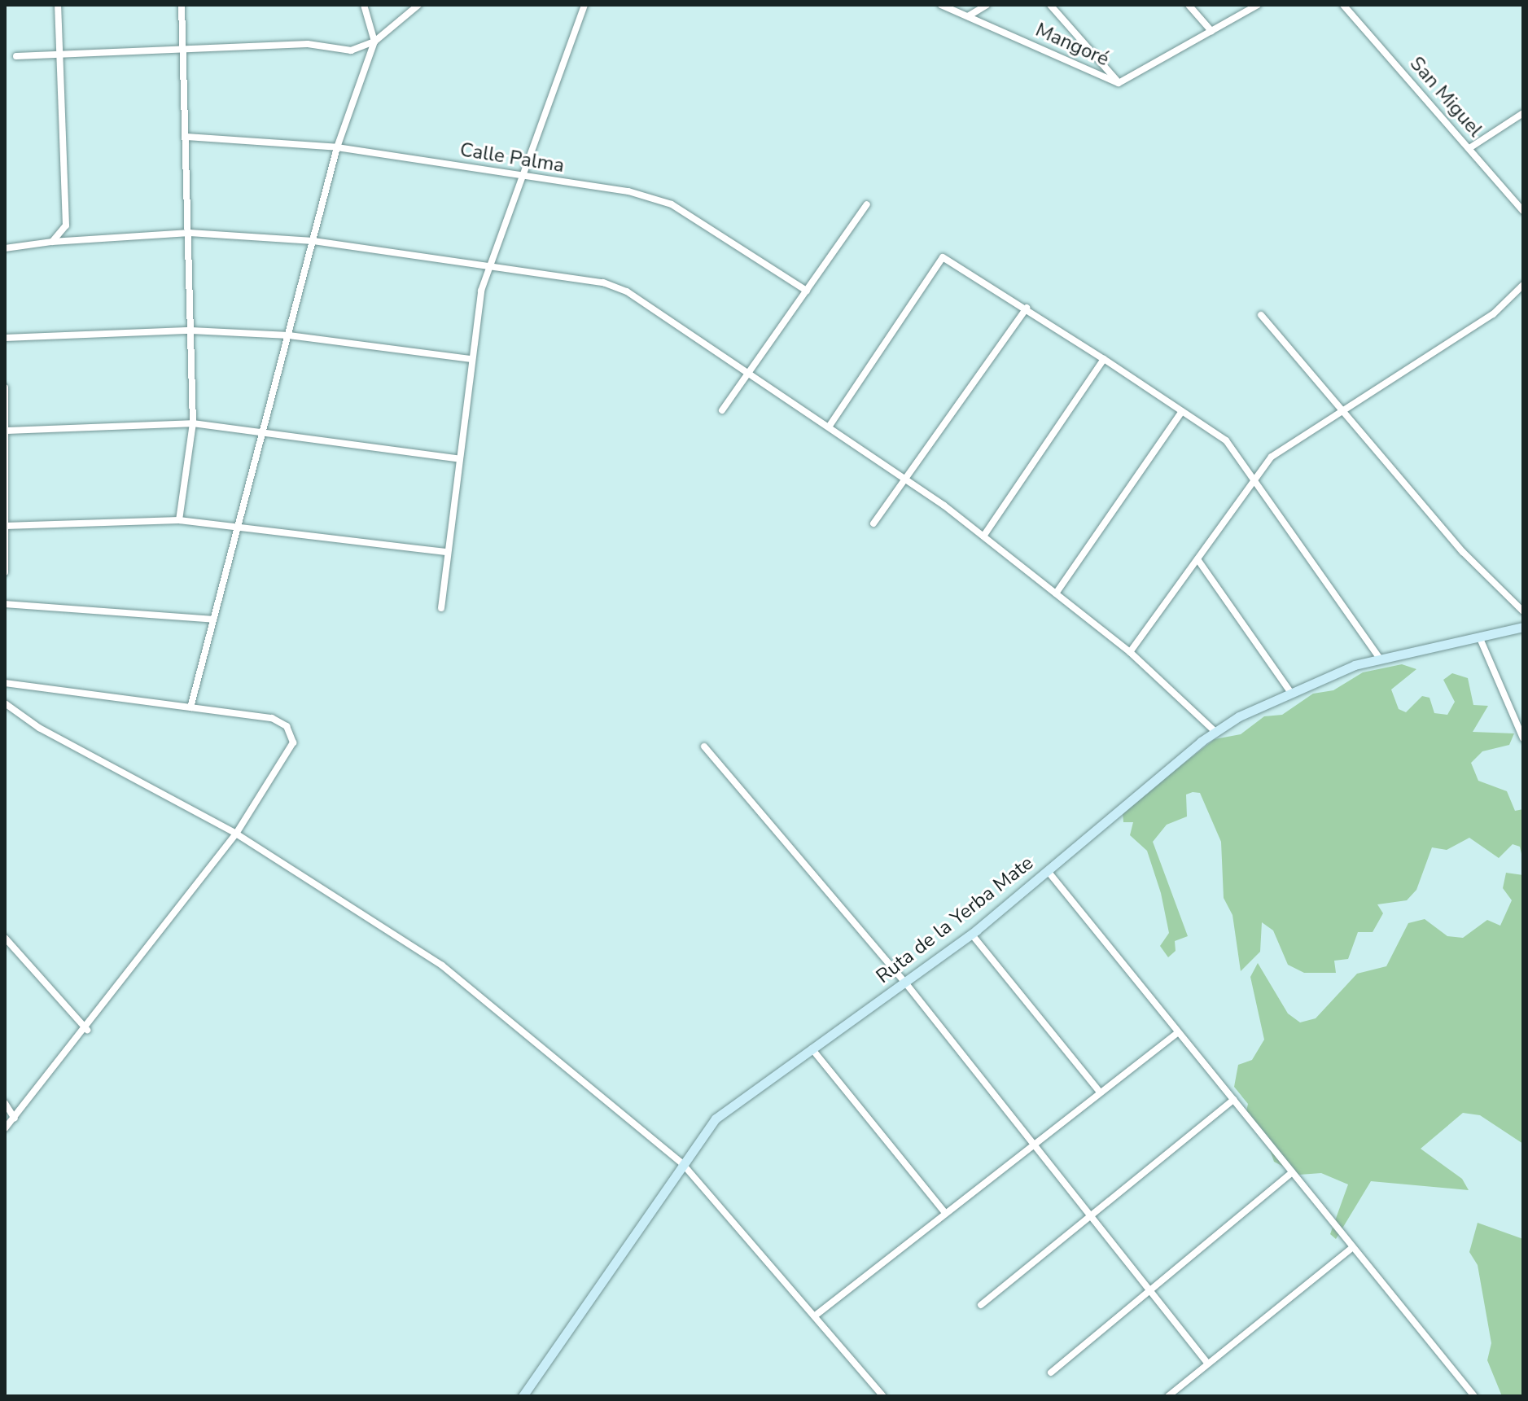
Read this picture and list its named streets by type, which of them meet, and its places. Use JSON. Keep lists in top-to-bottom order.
{
  "streets": {
    "main road": ["Ruta de la Yerba Mate"],
    "street": ["Mangoré", "San Miguel", "Calle Palma"]
  }
}
